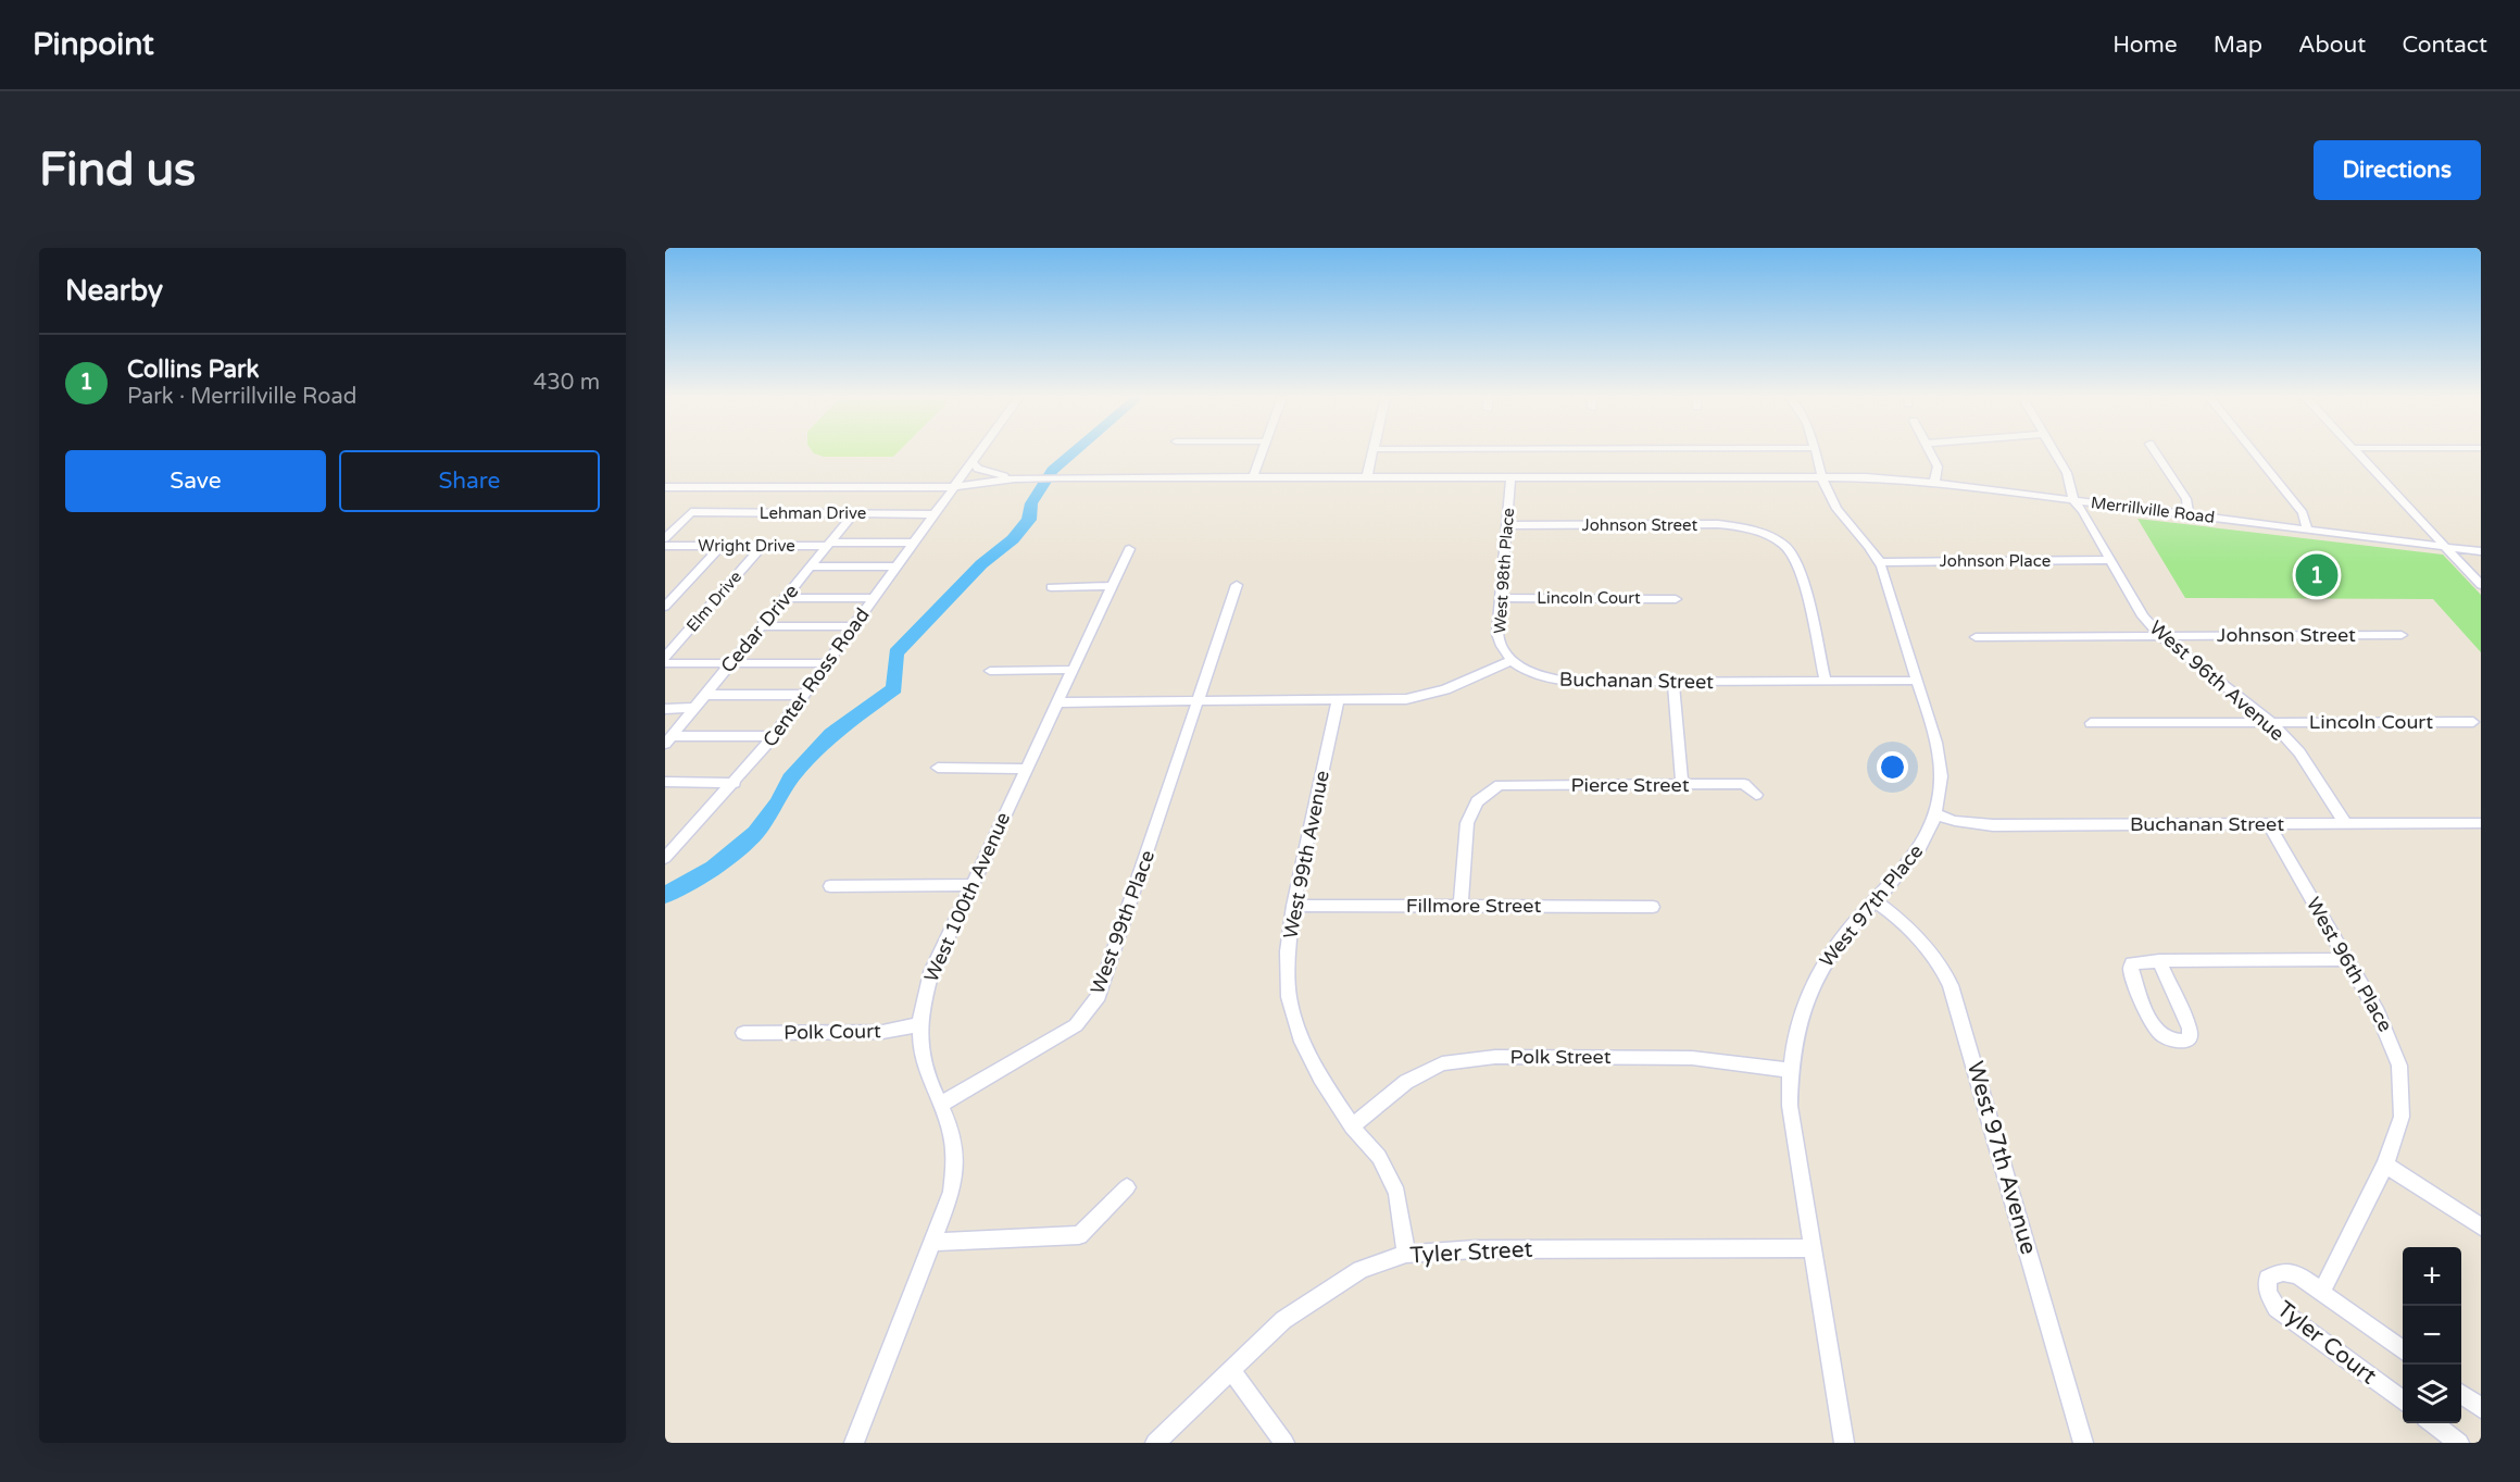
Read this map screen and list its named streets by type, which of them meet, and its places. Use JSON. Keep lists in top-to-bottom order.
{
  "streets": {
    "street": [
      "Merrillville Road",
      "Lehman Drive",
      "Johnson Street",
      "Wright Drive",
      "Johnson Place",
      "West 98th Place",
      "Lincoln Court",
      "Elm Drive",
      "Cedar Drive",
      "Center Ross Road",
      "Buchanan Street",
      "West 96th Avenue",
      "Pierce Street",
      "West 99th Avenue",
      "West 100th Avenue",
      "Fillmore Street",
      "West 97th Place",
      "West 99th Place",
      "West 96th Place",
      "Polk Court",
      "Polk Street",
      "West 97th Avenue",
      "Tyler Street",
      "Tyler Court"
    ]
  },
  "crossings": [
    ["Merrillville Road", "West 98th Place"],
    ["Merrillville Road", "West 96th Avenue"],
    ["Merrillville Road", "West 97th Place"],
    ["Lehman Drive", "Cedar Drive"],
    ["Lehman Drive", "Center Ross Road"],
    ["Johnson Street", "West 98th Place"],
    ["Johnson Street", "Buchanan Street"],
    ["Johnson Street", "West 96th Avenue"],
    ["Wright Drive", "Elm Drive"],
    ["Wright Drive", "Cedar Drive"],
    ["Wright Drive", "Center Ross Road"],
    ["Johnson Place", "West 96th Avenue"],
    ["Johnson Place", "West 97th Place"],
    ["West 98th Place", "Lincoln Court"],
    ["West 98th Place", "Buchanan Street"],
    ["Lincoln Court", "West 96th Avenue"],
    ["Buchanan Street", "West 96th Avenue"],
    ["Buchanan Street", "West 97th Place"],
    ["Buchanan Street", "West 96th Place"],
    ["Pierce Street", "Fillmore Street"],
    ["West 99th Avenue", "Fillmore Street"],
    ["West 99th Avenue", "Polk Street"],
    ["West 99th Avenue", "Tyler Street"],
    ["West 100th Avenue", "West 99th Place"],
    ["West 100th Avenue", "Polk Court"],
    ["West 97th Place", "Polk Street"],
    ["West 97th Place", "West 97th Avenue"],
    ["West 97th Place", "Tyler Street"],
    ["West 96th Place", "Tyler Court"]
  ],
  "page": {
    "header": "Pinpoint",
    "nav": [
      "Home",
      "Map",
      "About",
      "Contact"
    ],
    "buttons": [
      "Directions",
      ["Save", "Share"]
    ],
    "title": "Find us",
    "heading": "Nearby",
    "list": [
      {
        "mark": "1",
        "name": "Collins Park",
        "note": "Park · Merrillville Road",
        "value": "430 m"
      }
    ],
    "pins": "1",
    "map_buttons": ["+", "−"]
  }
}
